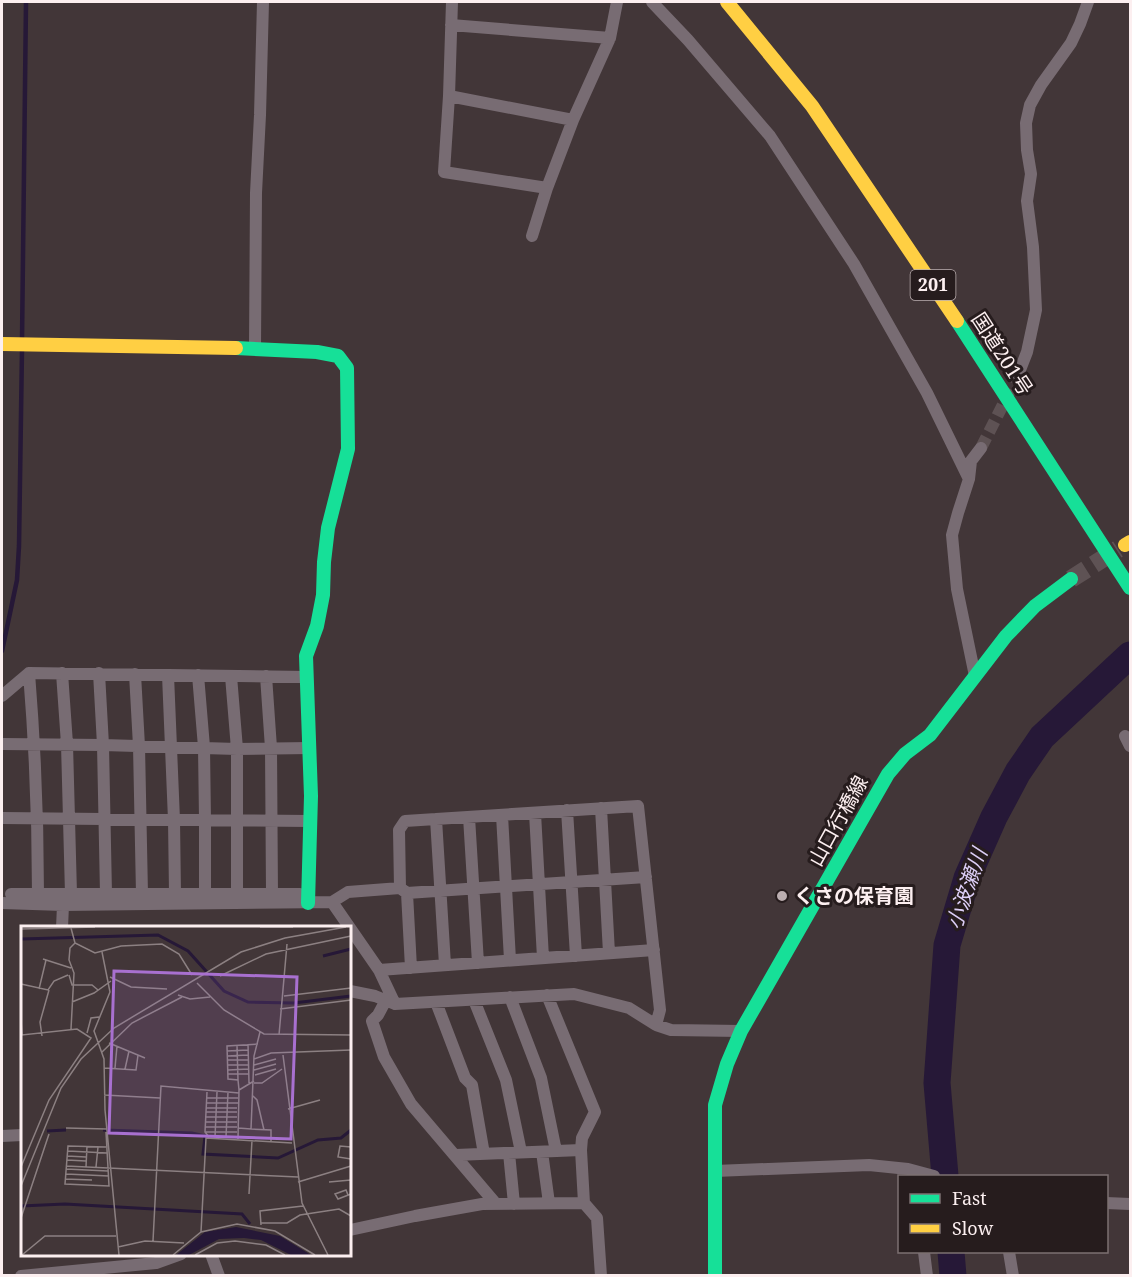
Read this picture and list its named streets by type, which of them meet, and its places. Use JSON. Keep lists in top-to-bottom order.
{
  "streets": {
    "main road": ["201", "国道201号", "山口行橋線"]
  },
  "water": ["小波瀬川"],
  "places": ["くさの保育園"],
  "legend": ["Fast", "Slow"]
}
